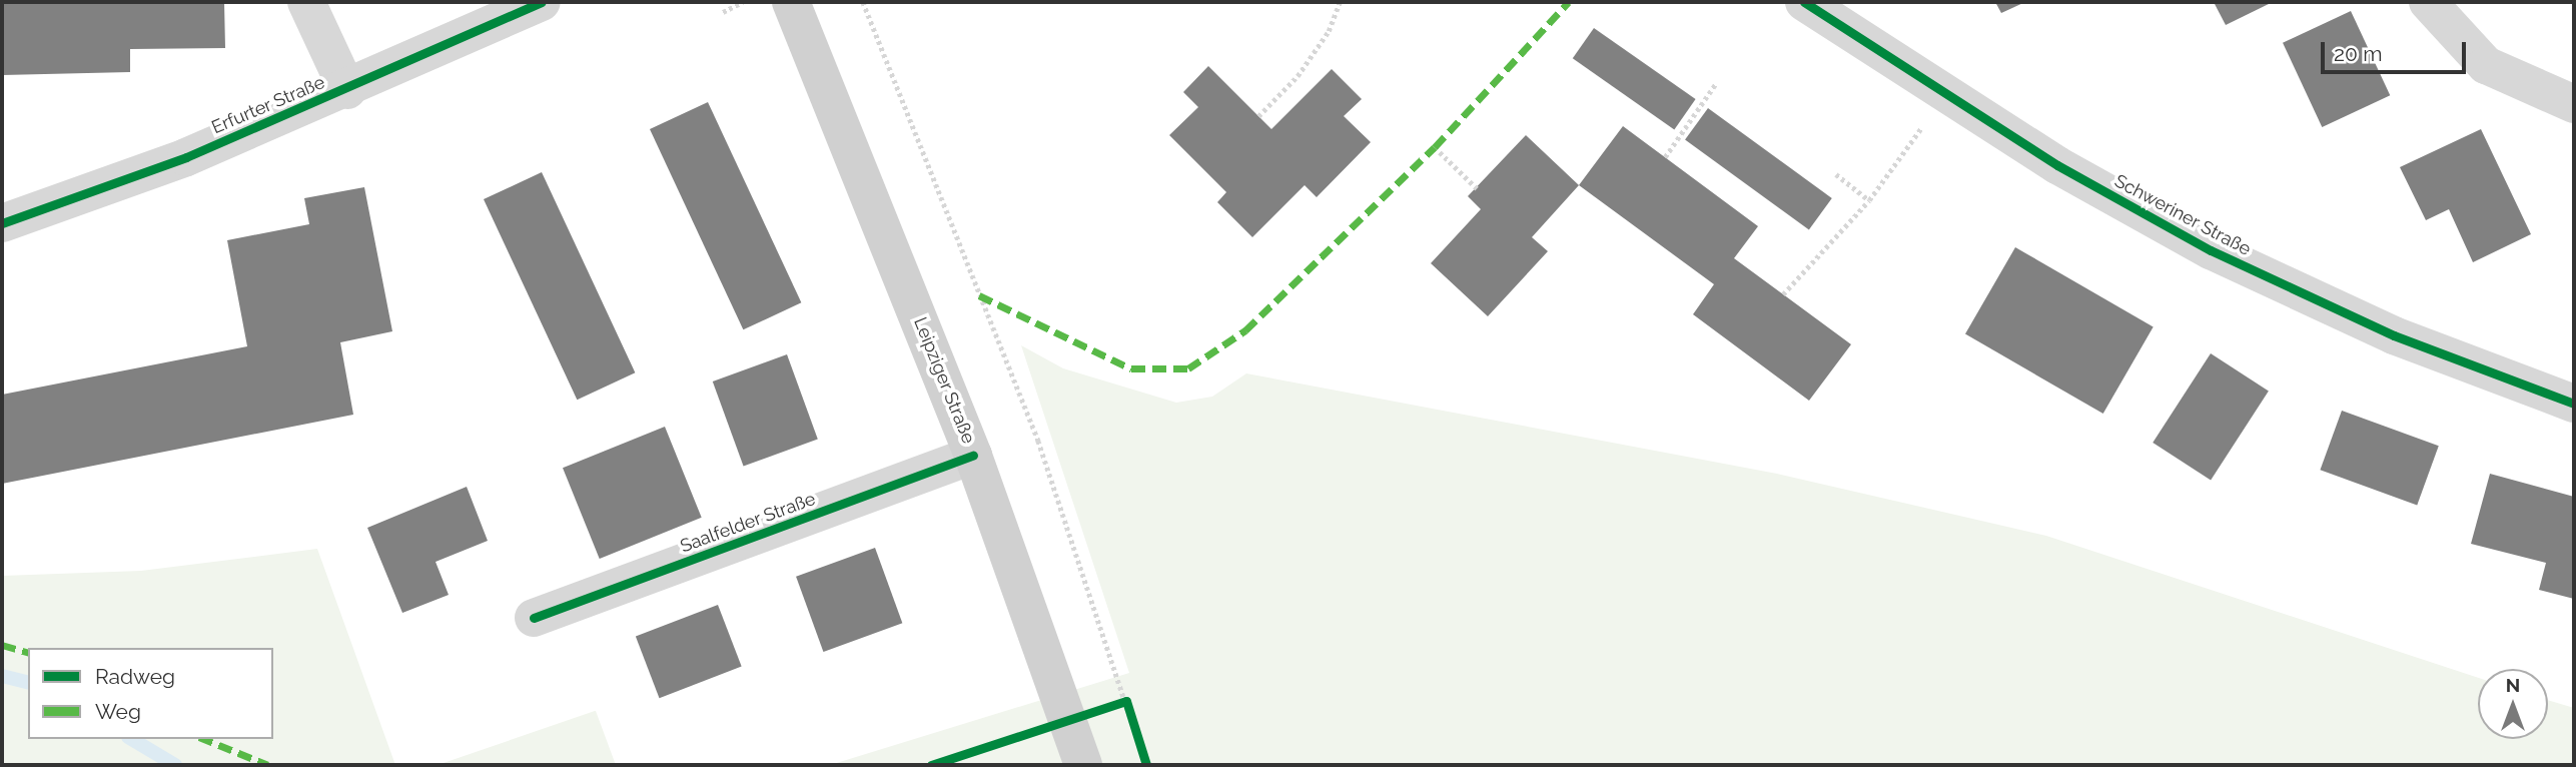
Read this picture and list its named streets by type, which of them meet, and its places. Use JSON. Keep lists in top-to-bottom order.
{
  "streets": {
    "main road": ["Leipziger Straße"],
    "street": ["Erfurter Straße", "Schweriner Straße", "Saalfelder Straße"]
  },
  "crossings": [
    ["Leipziger Straße", "Saalfelder Straße"]
  ],
  "legend": ["Radweg", "Weg"],
  "scale_bar": "20 m",
  "north": "top"
}
